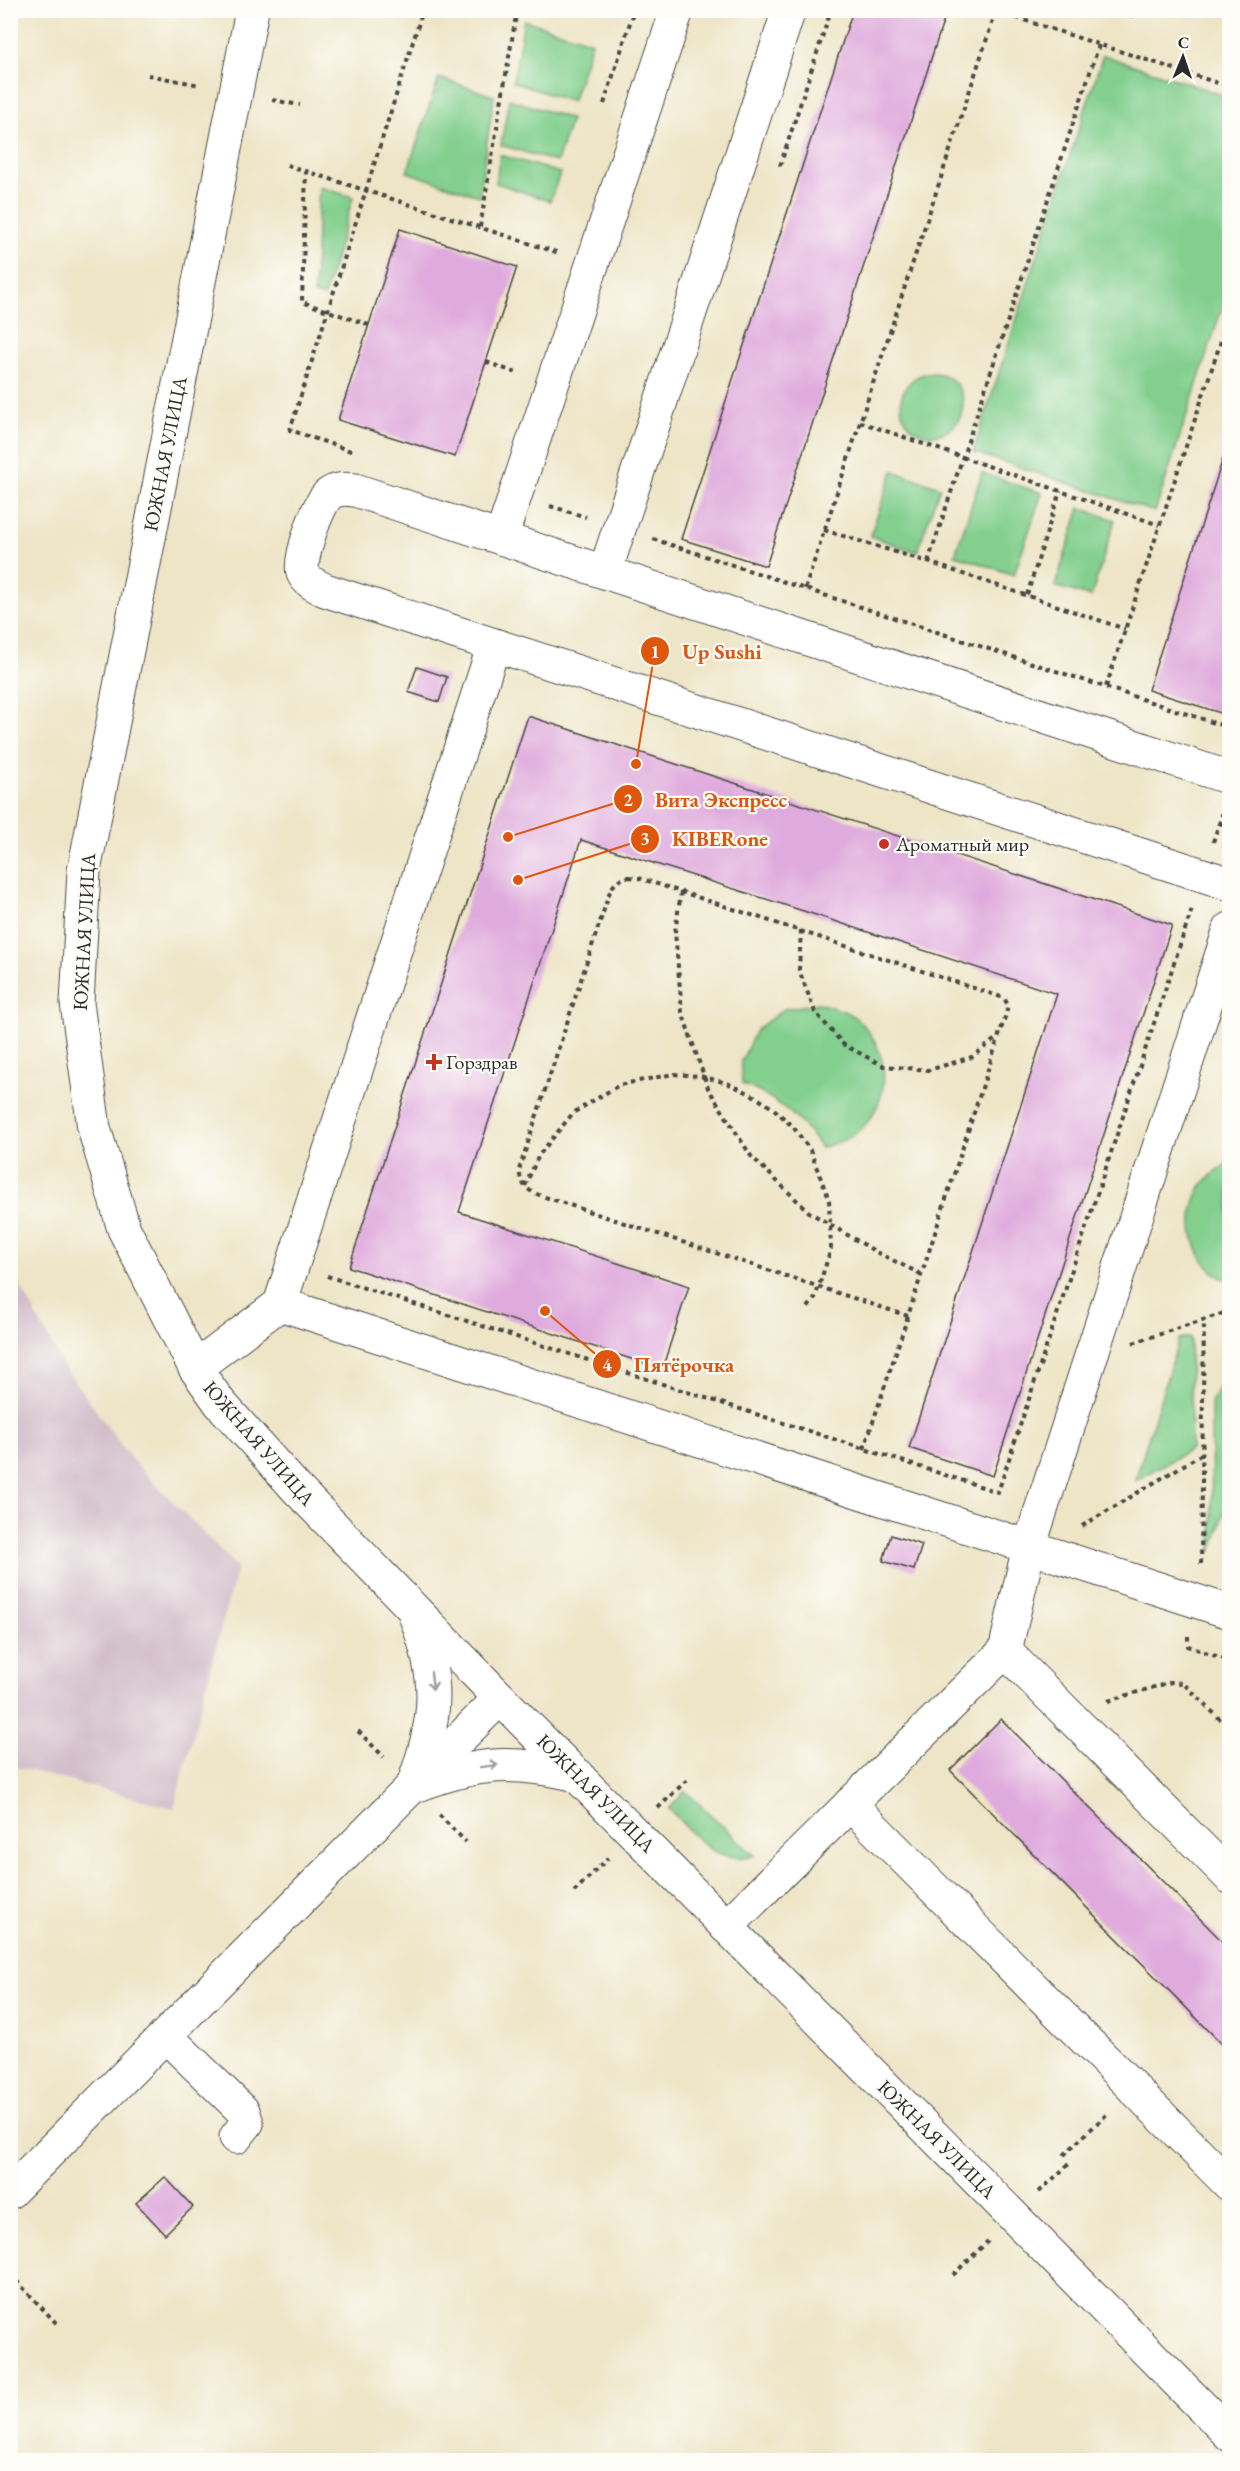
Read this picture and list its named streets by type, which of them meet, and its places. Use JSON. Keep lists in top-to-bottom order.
{
  "streets": {
    "street": ["ЮЖНАЯ УЛИЦА"]
  },
  "places": {
    "other": [
      "Up Sushi",
      "Вита Экспресс",
      "Ароматный мир",
      "KIBERone",
      "Пятёрочка"
    ],
    "health": ["Горздрав"]
  },
  "north": "top"
}
